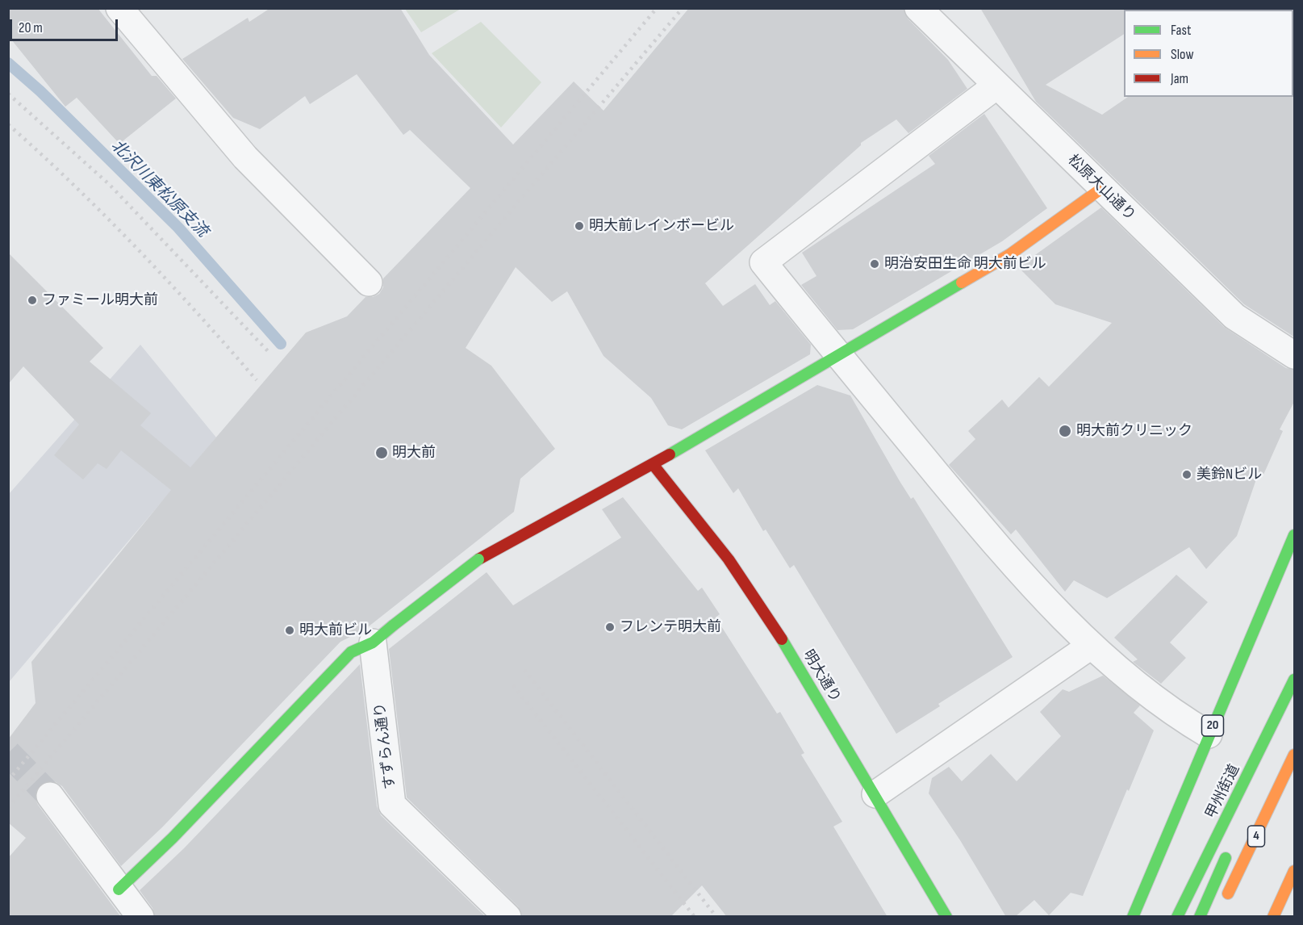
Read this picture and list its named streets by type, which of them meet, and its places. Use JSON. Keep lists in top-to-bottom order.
{
  "streets": {
    "main road": [
      "明大通り",
      "20",
      "甲州街道",
      "4"
    ],
    "street": ["松原大山通り", "すずらん通り"]
  },
  "water": ["北沢川東松原支流"],
  "places": [
    "明大前レインボービル",
    "明治安田生命 明大前ビル",
    "ファミール明大前",
    "明大前クリニック",
    "明大前",
    "美鈴Nビル",
    "フレンテ明大前",
    "明大前ビル"
  ],
  "legend": ["Fast", "Slow", "Jam"],
  "scale_bar": "20 m"
}
